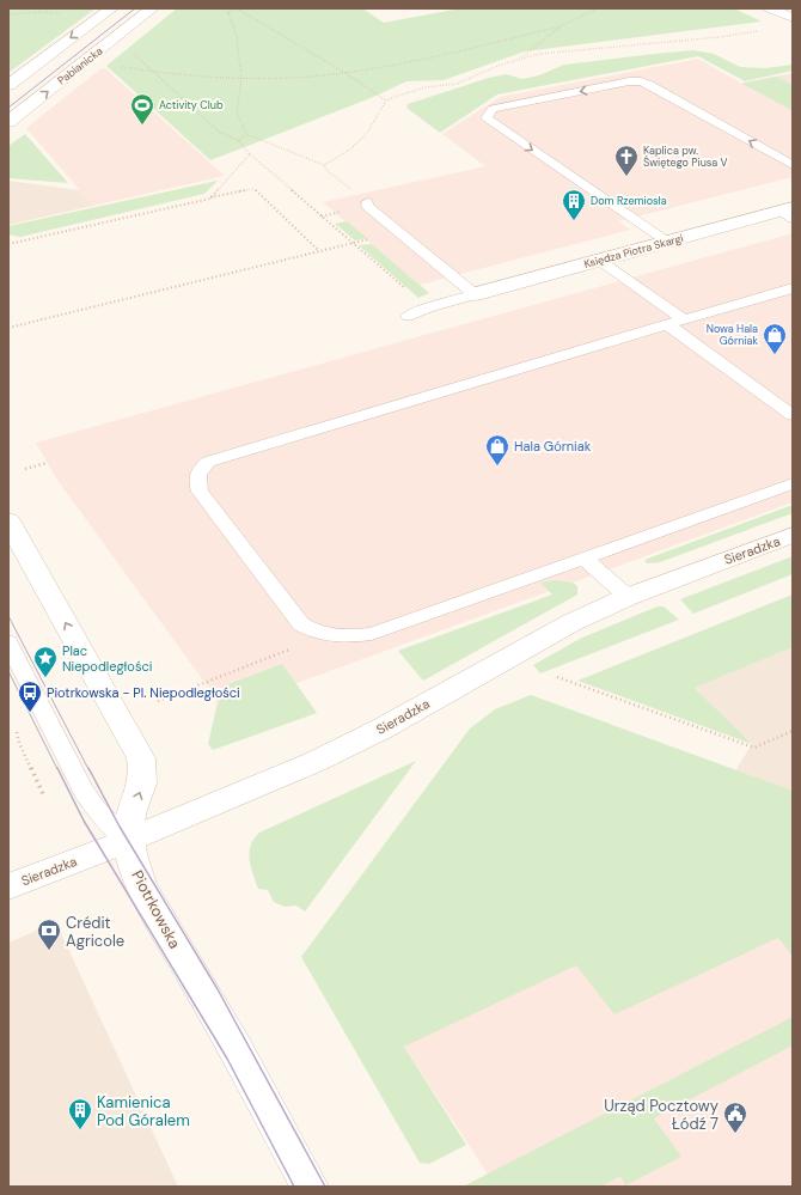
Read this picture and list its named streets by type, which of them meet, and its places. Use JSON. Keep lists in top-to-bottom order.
{
  "streets": {
    "street": [
      "Pabianicka",
      "Księdza Piotra Skargi",
      "Sieradzka",
      "Piotrkowska"
    ]
  },
  "crossings": [
    ["Sieradzka", "Piotrkowska"]
  ],
  "one_way": ["Piotrkowska"],
  "places": {
    "sports": ["Activity Club"],
    "church": ["Kaplica pw. Świętego Piusa V"],
    "building": ["Dom Rzemiosła", "Kamienica Pod Góralem"],
    "shop": ["Nowa Hala Górniak", "Hala Górniak"],
    "place": ["Plac Niepodległości"],
    "bus stop": ["Piotrkowska - Pl. Niepodległości"],
    "bank": ["Crédit Agricole"],
    "public building": ["Urząd Pocztowy Łódź 7"]
  }
}
